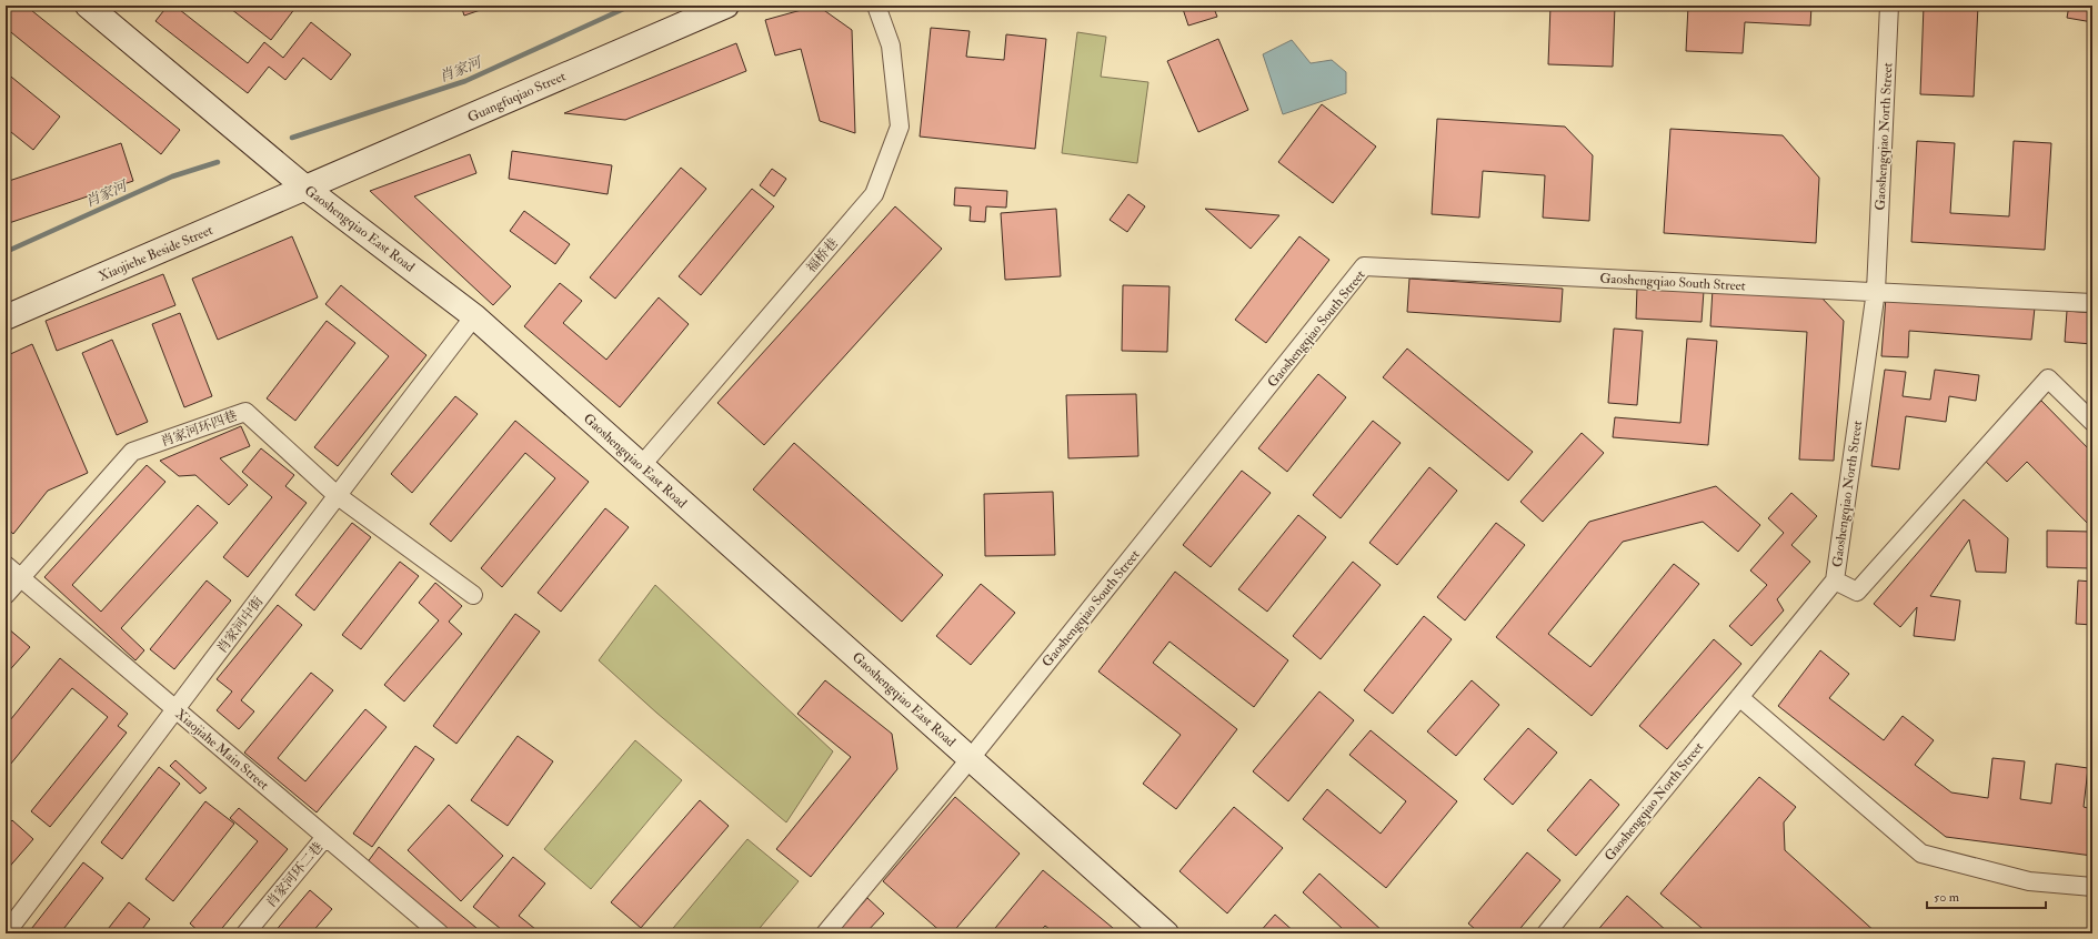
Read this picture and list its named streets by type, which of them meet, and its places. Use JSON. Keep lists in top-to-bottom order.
{
  "streets": {
    "street": [
      "Guangfuqiao Street",
      "Gaoshengqiao North Street",
      "Gaoshengqiao East Road",
      "Xiaojiehe Beside Street",
      "福桥巷",
      "Gaoshengqiao South Street",
      "肖家河环四巷",
      "肖家河中街",
      "Xiaojiahe Main Street",
      "肖家河环二巷"
    ]
  },
  "crossings": [
    ["Guangfuqiao Street", "Gaoshengqiao East Road"],
    ["Guangfuqiao Street", "Xiaojiehe Beside Street"],
    ["Gaoshengqiao North Street", "Gaoshengqiao South Street"],
    ["Gaoshengqiao East Road", "Xiaojiehe Beside Street"],
    ["Gaoshengqiao East Road", "福桥巷"],
    ["Gaoshengqiao East Road", "Gaoshengqiao South Street"],
    ["Gaoshengqiao East Road", "肖家河中街"],
    ["肖家河环四巷", "肖家河中街"],
    ["肖家河环四巷", "Xiaojiahe Main Street"],
    ["肖家河中街", "Xiaojiahe Main Street"],
    ["Xiaojiahe Main Street", "肖家河环二巷"]
  ],
  "water": ["肖家河"],
  "scale_bar": "50 m"
}
